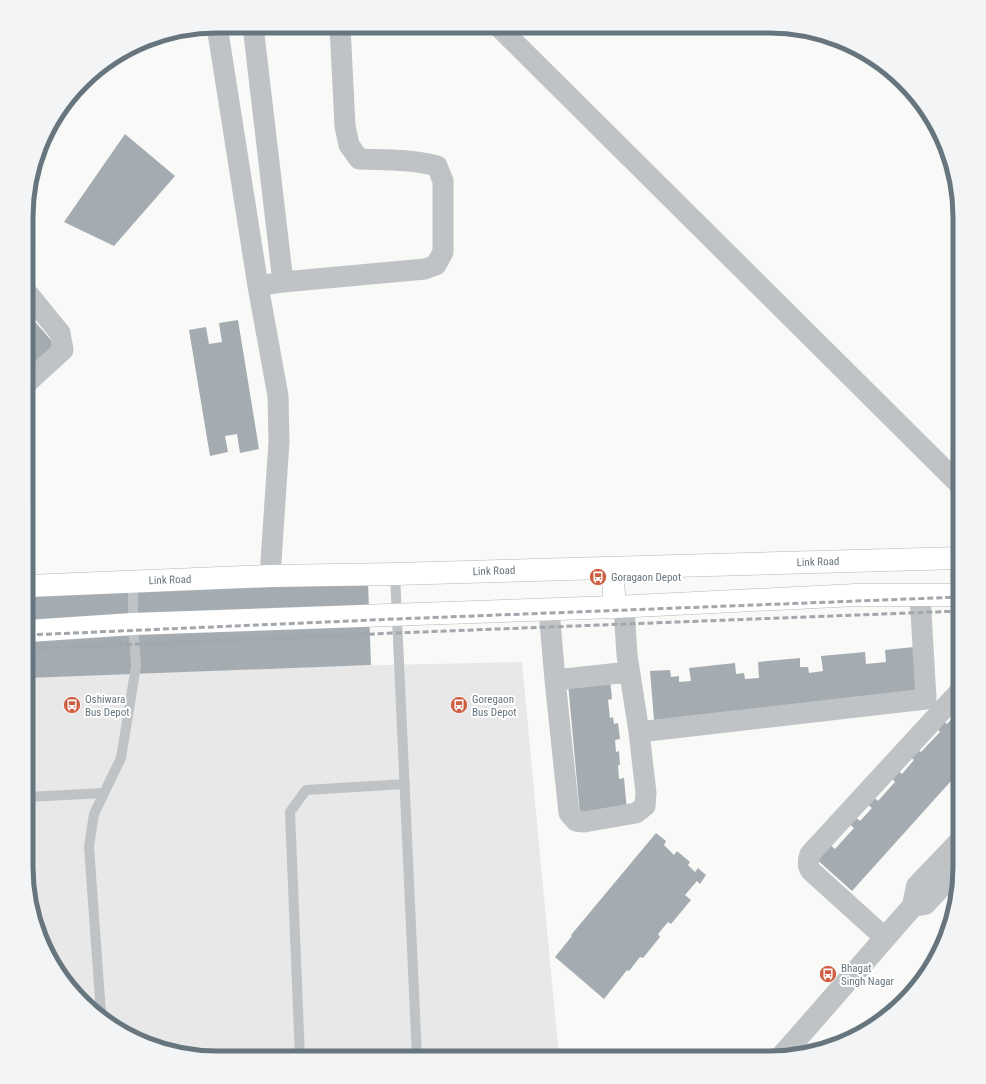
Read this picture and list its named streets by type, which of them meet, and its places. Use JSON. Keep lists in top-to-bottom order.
{
  "streets": {
    "main road": ["Link Road"]
  },
  "places": {
    "bus stop": [
      "Goragaon Depot",
      "Oshiwara Bus Depot",
      "Goregaon Bus Depot",
      "Bhagat Singh Nagar"
    ]
  }
}
